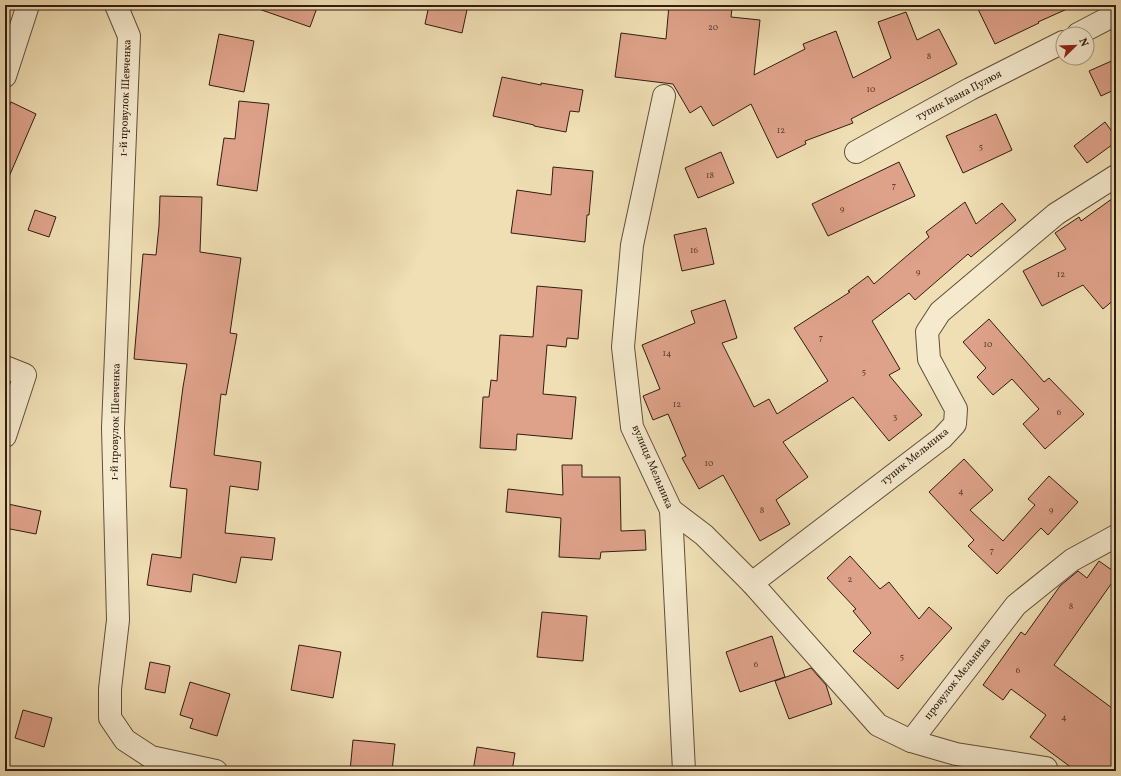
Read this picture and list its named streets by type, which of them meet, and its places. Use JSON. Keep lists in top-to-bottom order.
{
  "streets": {
    "street": [
      "тупик Івана Пулюя",
      "1-й провулок Шевченка",
      "тупик Мельника",
      "вулиця Мельника",
      "провулок Мельника"
    ]
  },
  "house_numbers": [
    "20",
    "8",
    "10",
    "12",
    "5",
    "18",
    "7",
    "9",
    "16",
    "9",
    "12",
    "7",
    "10",
    "14",
    "5",
    "12",
    "6",
    "3",
    "10",
    "4",
    "8",
    "9",
    "7",
    "2",
    "8",
    "5",
    "6",
    "6",
    "4"
  ],
  "north": "top right"
}
